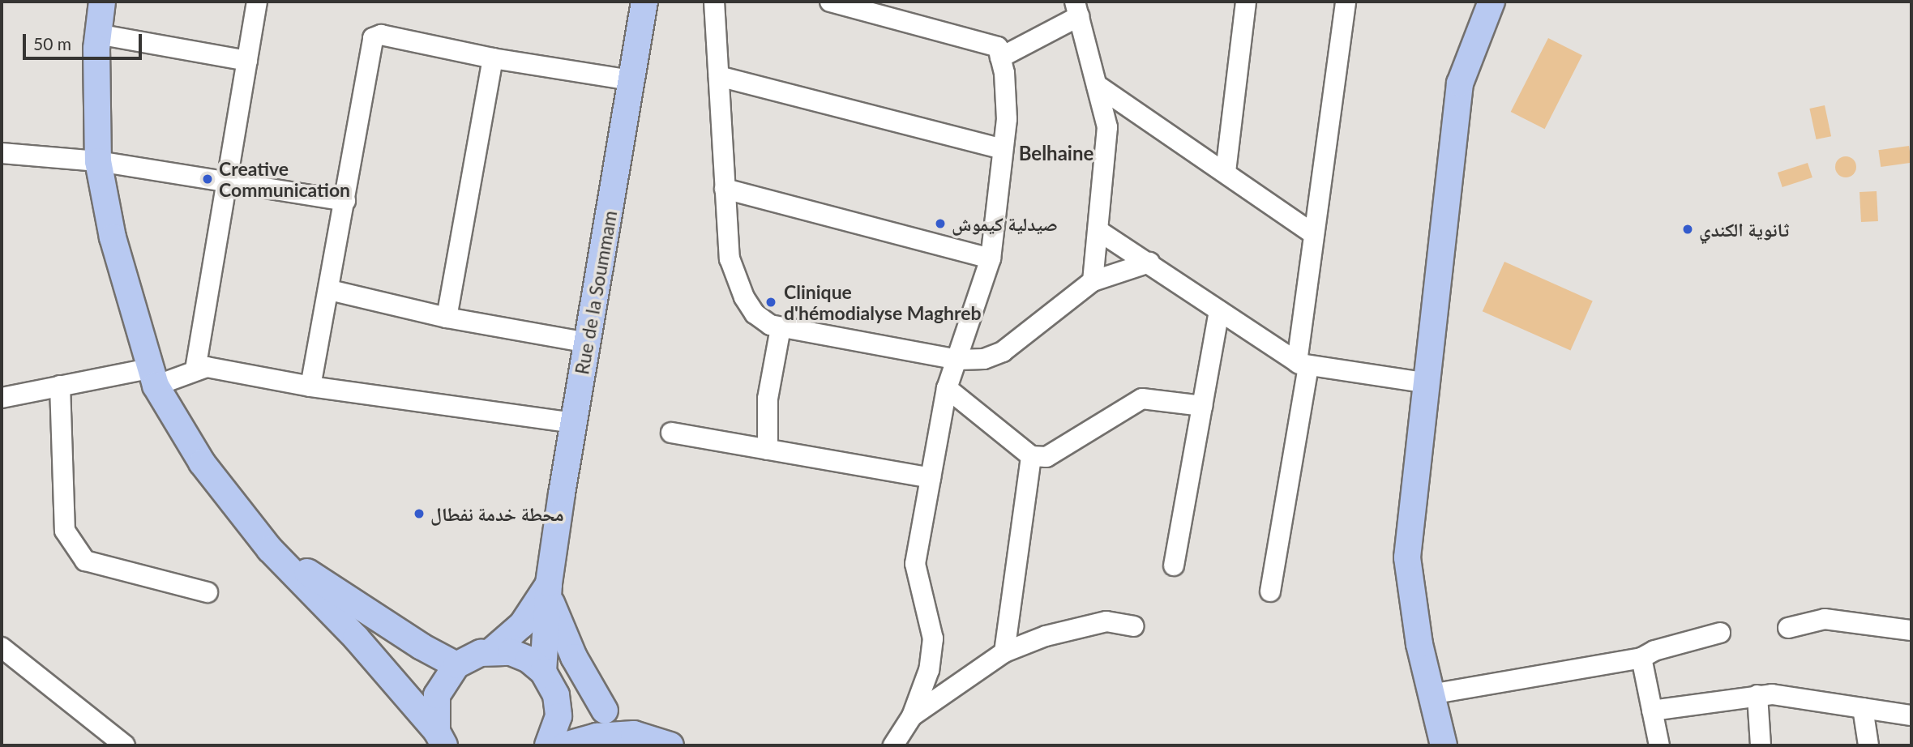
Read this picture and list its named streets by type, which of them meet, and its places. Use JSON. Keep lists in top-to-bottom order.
{
  "streets": {
    "main road": ["Rue de la Soummam"]
  },
  "districts": ["Belhaine"],
  "places": [
    "Creative Communication",
    "صيدلية كيموش",
    "ثانوية الكندي",
    "Clinique d'hémodialyse Maghreb",
    "محطة خدمة نفطال"
  ],
  "scale_bar": "50 m"
}
